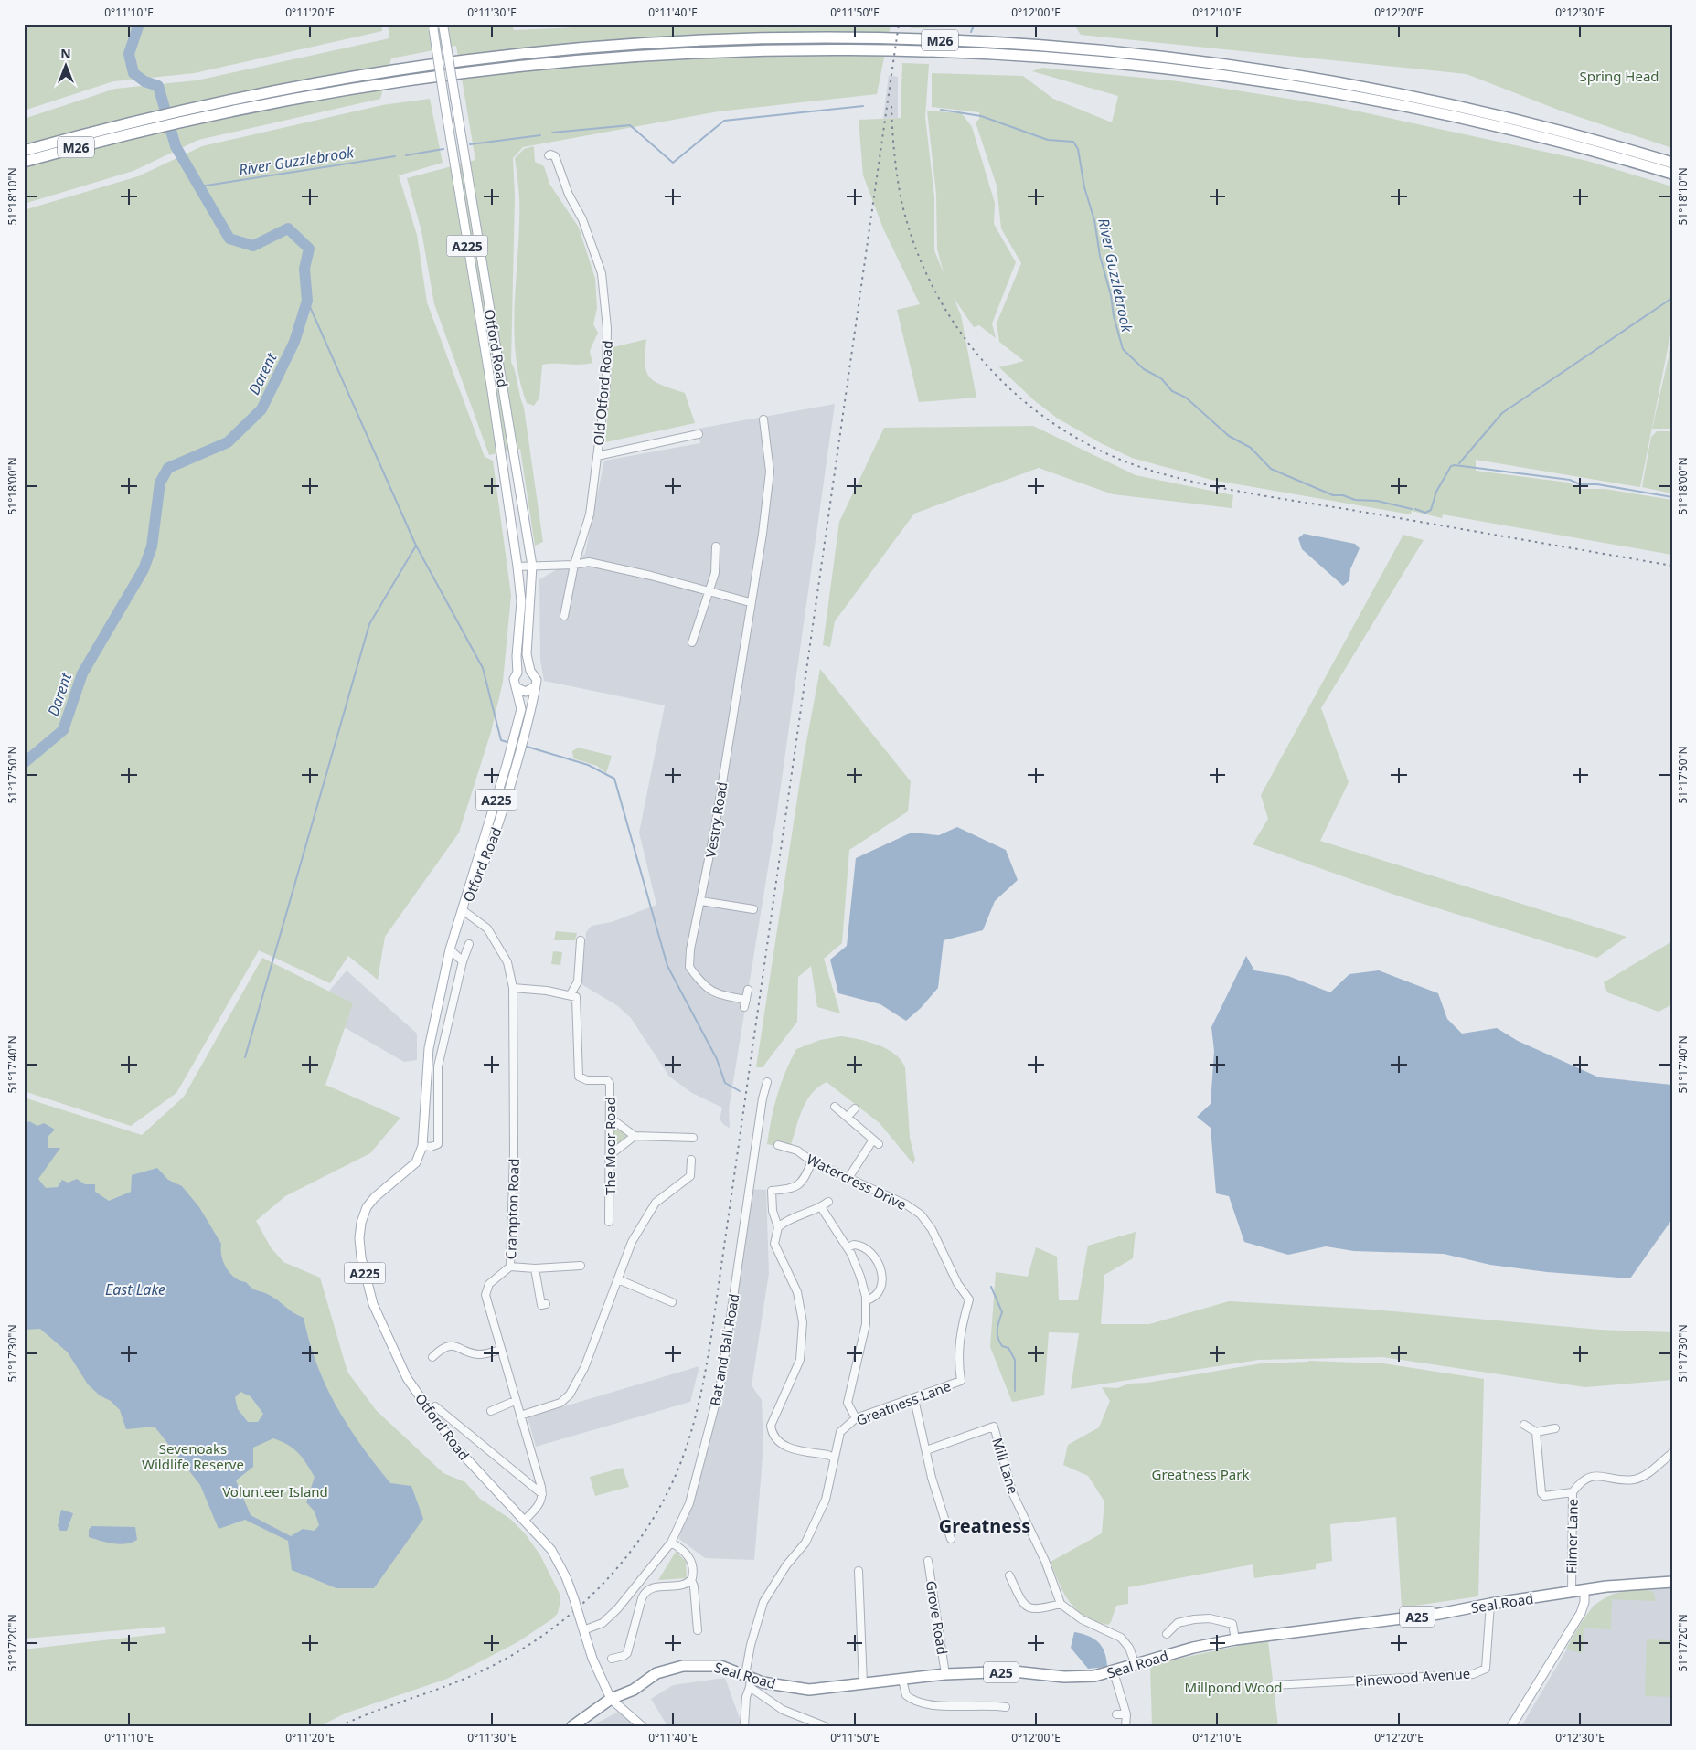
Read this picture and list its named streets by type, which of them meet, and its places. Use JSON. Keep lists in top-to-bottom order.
{
  "streets": {
    "highway": ["M26", "Seal Road", "A25"],
    "main road": ["A225", "Otford Road"],
    "street": [
      "Old Otford Road",
      "Vestry Road",
      "The Moor Road",
      "Watercress Drive",
      "Crampton Road",
      "Bat and Ball Road",
      "Greatness Lane",
      "Mill Lane",
      "Filmer Lane",
      "Grove Road",
      "Pinewood Avenue"
    ]
  },
  "crossings": [
    ["A225", "Otford Road"],
    ["A225", "Seal Road"],
    ["A225", "A25"],
    ["Otford Road", "Crampton Road"],
    ["Otford Road", "Bat and Ball Road"],
    ["Otford Road", "Seal Road"],
    ["Otford Road", "A25"],
    ["Watercress Drive", "Greatness Lane"],
    ["Greatness Lane", "Seal Road"],
    ["Filmer Lane", "Seal Road"],
    ["Seal Road", "A25"],
    ["Seal Road", "Grove Road"],
    ["Seal Road", "Pinewood Avenue"]
  ],
  "districts": ["Greatness"],
  "water": ["River Guzzlebrook", "Darent", "East Lake"],
  "parks": [
    "Spring Head",
    "Sevenoaks Wildlife Reserve",
    "Greatness Park",
    "Volunteer Island",
    "Millpond Wood"
  ],
  "north": "top",
  "coordinates": [
    "0°11'10\"E",
    "0°11'20\"E",
    "0°11'30\"E",
    "0°11'40\"E",
    "0°11'50\"E",
    "0°12'00\"E",
    "0°12'10\"E",
    "0°12'20\"E",
    "0°12'30\"E",
    "51°18'10\"N",
    "51°18'00\"N",
    "51°17'50\"N",
    "51°17'40\"N",
    "51°17'30\"N",
    "51°17'20\"N"
  ]
}
